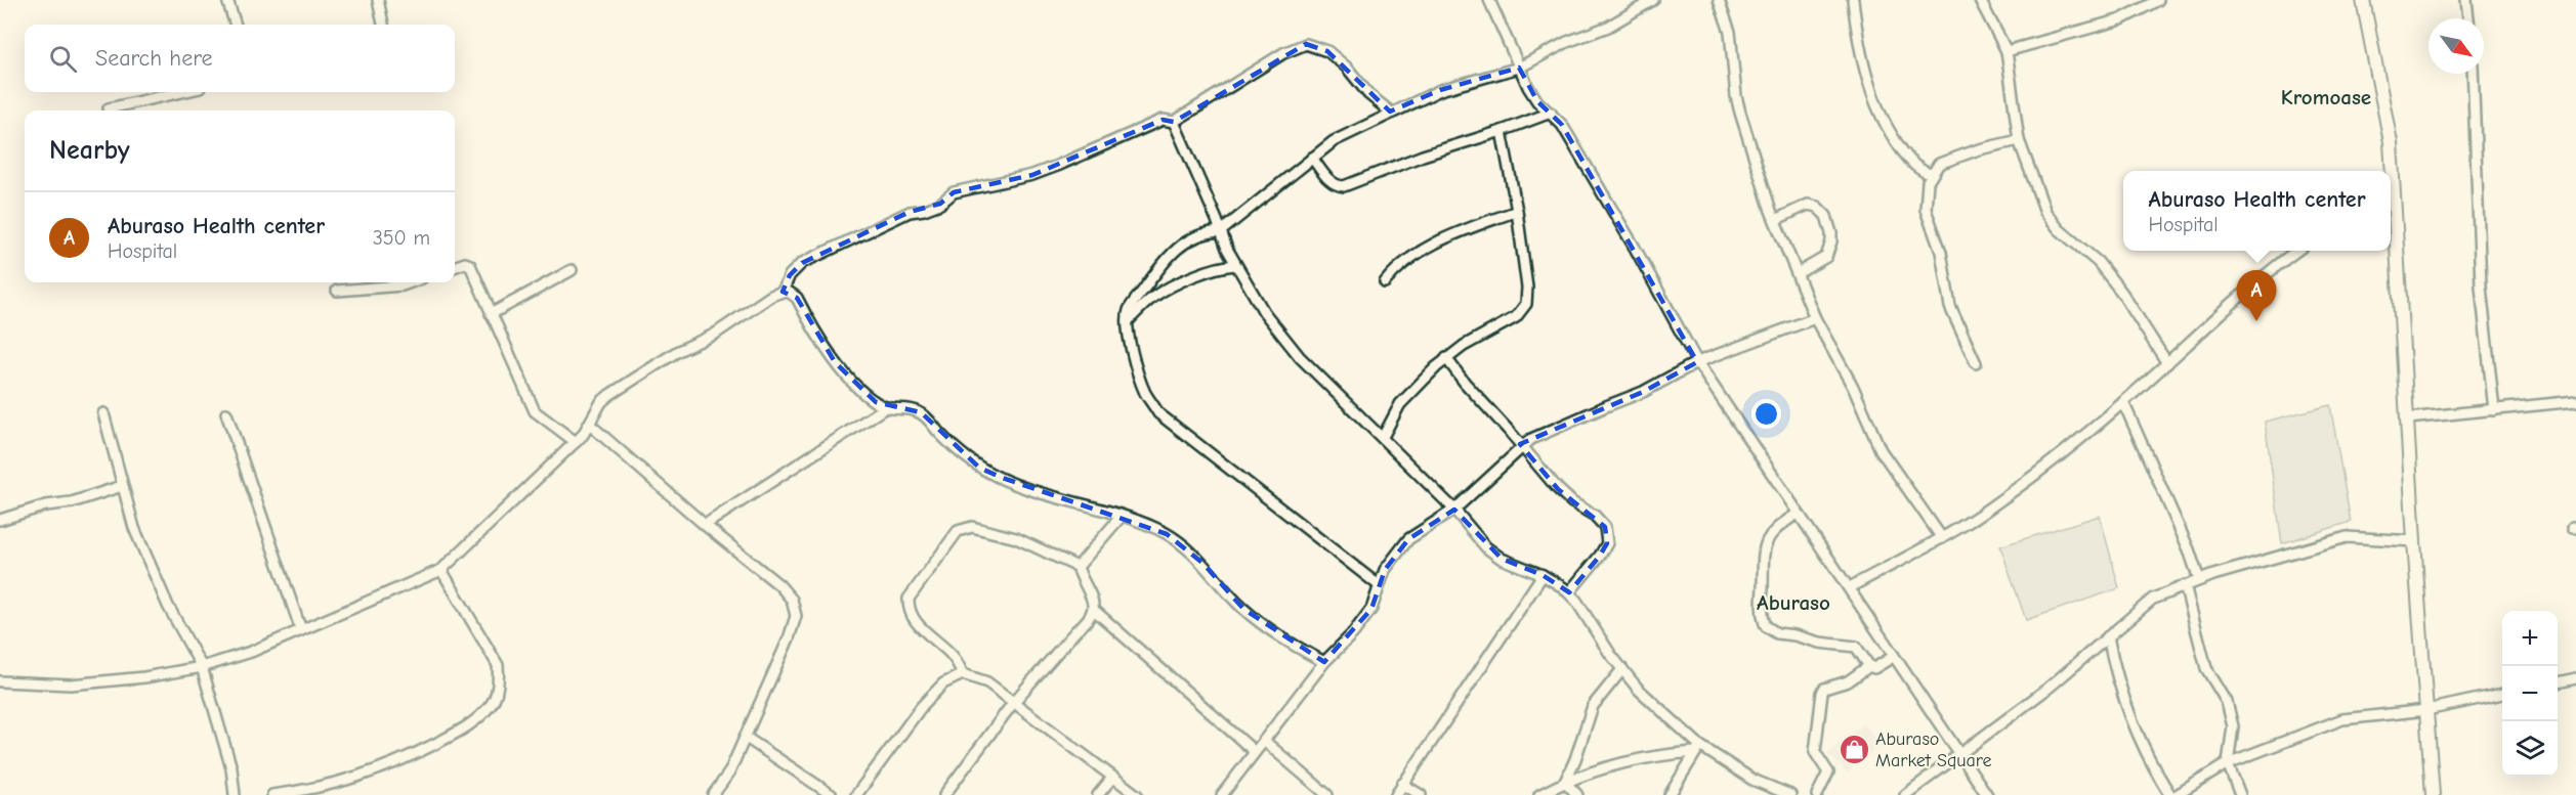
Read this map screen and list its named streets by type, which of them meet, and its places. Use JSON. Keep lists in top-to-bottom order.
{
  "districts": ["Kromoase", "Aburaso"],
  "places": {
    "shop": ["Aburaso Market Square"]
  },
  "north": "bottom right",
  "page": {
    "search": "Search here",
    "heading": "Nearby",
    "popup": ["Aburaso Health center", "Hospital"],
    "list": [
      {
        "mark": "A",
        "name": "Aburaso Health center",
        "note": "Hospital",
        "value": "350 m"
      }
    ],
    "pins": "A",
    "map_buttons": ["+", "−"]
  }
}
